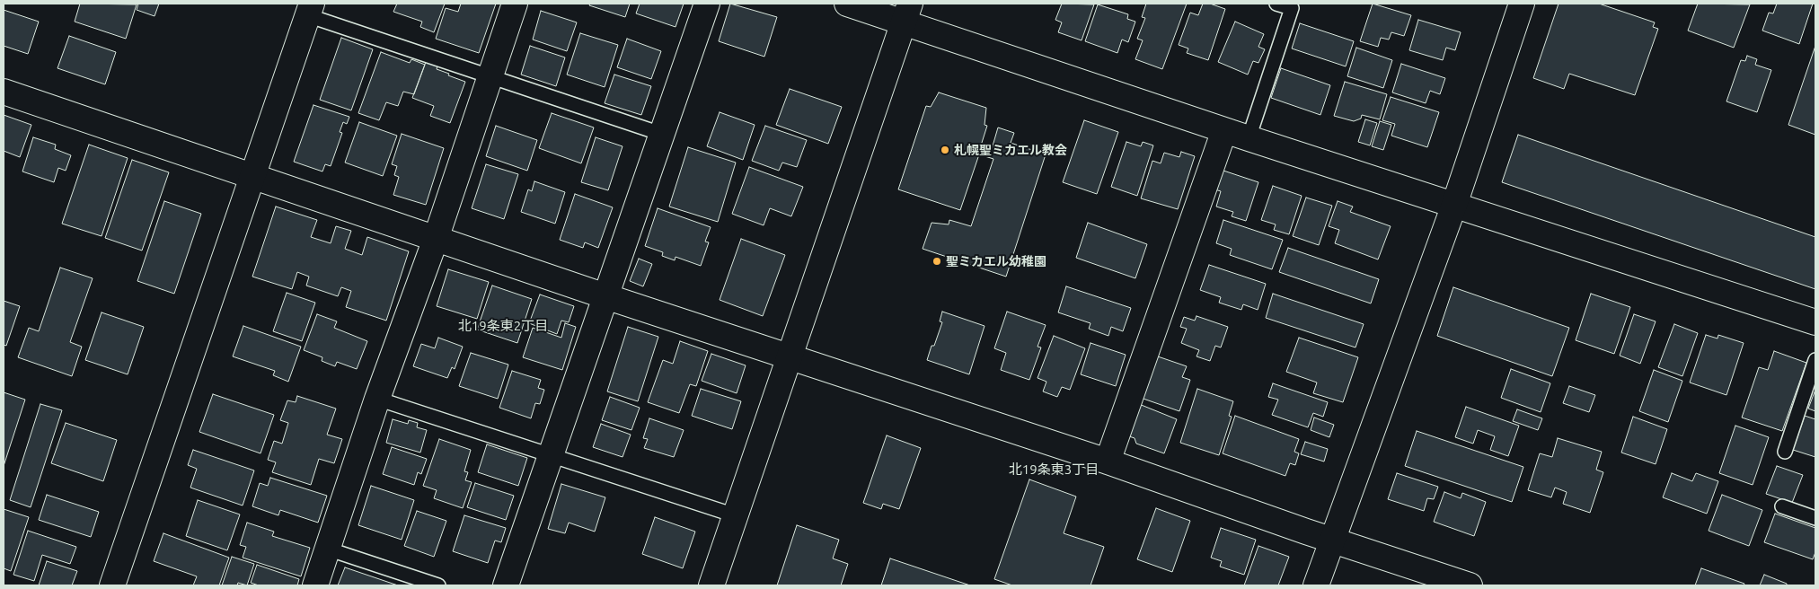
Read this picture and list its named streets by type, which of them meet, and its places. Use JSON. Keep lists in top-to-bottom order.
{
  "districts": ["北19条東2丁目", "北19条東3丁目"],
  "places": ["札幌聖ミカエル教会", "聖ミカエル幼稚園"]
}
